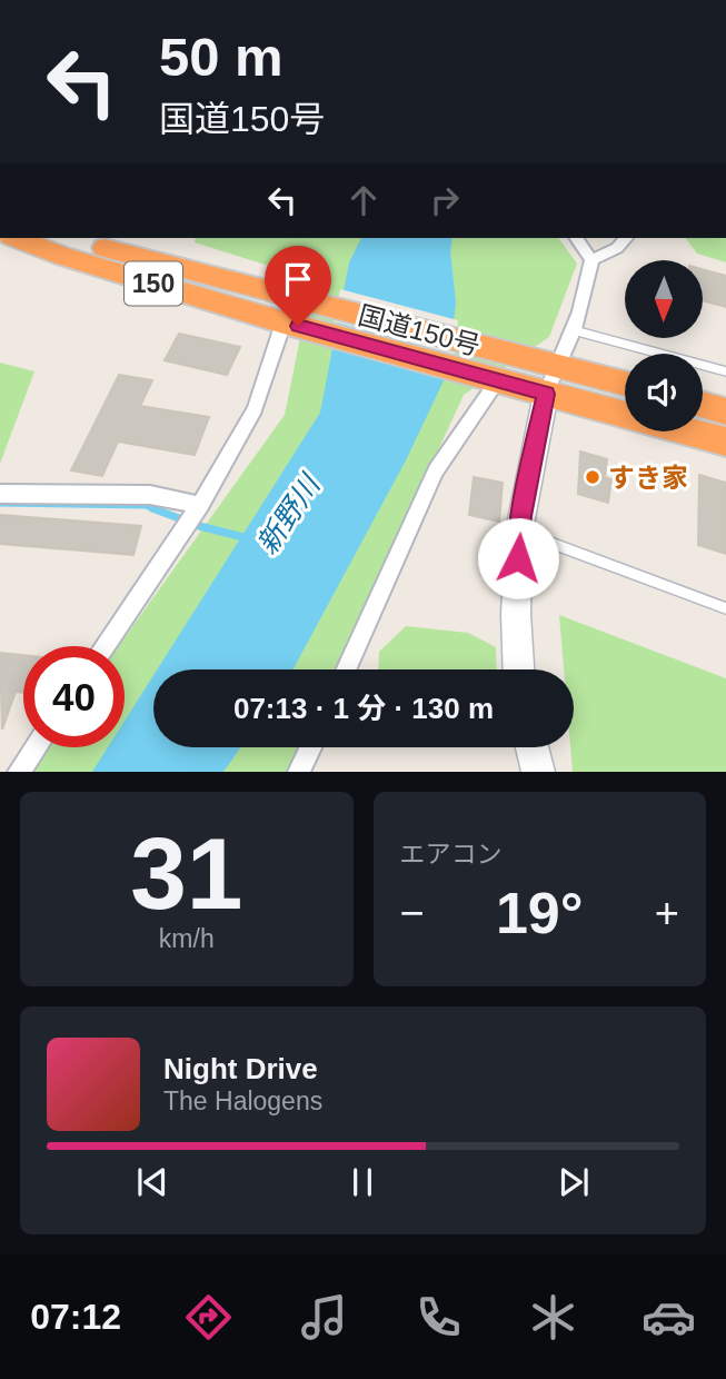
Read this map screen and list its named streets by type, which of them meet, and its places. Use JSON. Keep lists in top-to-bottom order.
{
  "streets": {
    "highway": ["150", "国道150号"]
  },
  "water": ["新野川"],
  "places": ["すき家"],
  "north": "bottom",
  "page": {
    "turn": ["50 m", "国道150号"],
    "limit": "40",
    "trip": "07:13 · 1 分 · 130 m",
    "tile": [
      ["31", "km/h"],
      "エアコン"
    ],
    "heat": ["−", "19°", "+"],
    "song": ["Night Drive", "The Halogens"],
    "tabs": "07:12"
  }
}
